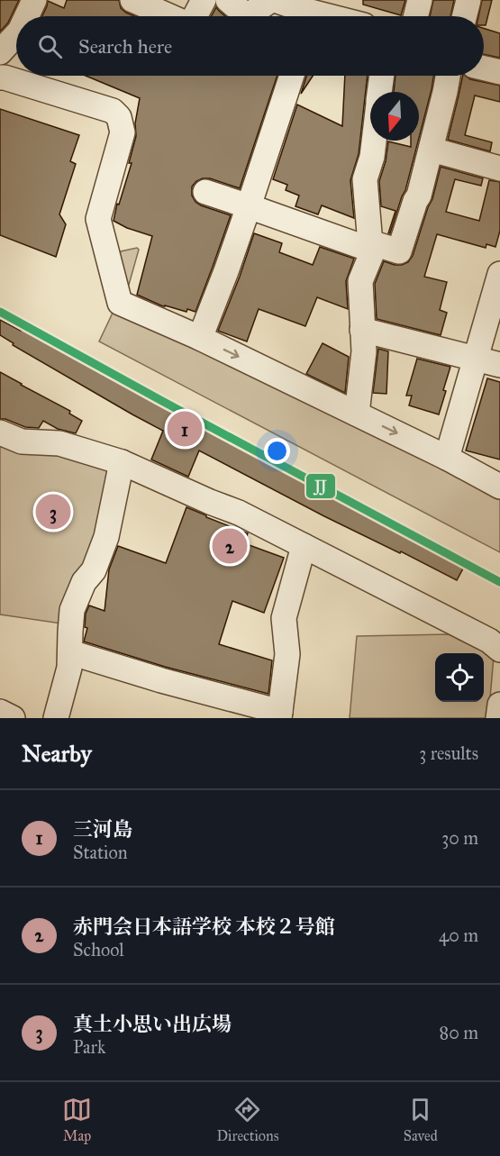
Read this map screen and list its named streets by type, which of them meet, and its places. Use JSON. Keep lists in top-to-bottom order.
{
  "lines": ["transit line JJ"],
  "north": "bottom",
  "page": {
    "search": "Search here",
    "pins": ["1", "3", "2"],
    "heading": ["Nearby", "3 results"],
    "list": [
      {
        "mark": "1",
        "name": "三河島",
        "note": "Station",
        "value": "30 m"
      },
      {
        "mark": "2",
        "name": "赤門会日本語学校 本校２号館",
        "note": "School",
        "value": "40 m"
      },
      {
        "mark": "3",
        "name": "真土小思い出広場",
        "note": "Park",
        "value": "80 m"
      }
    ],
    "nav": ["Map", "Directions", "Saved"]
  }
}
